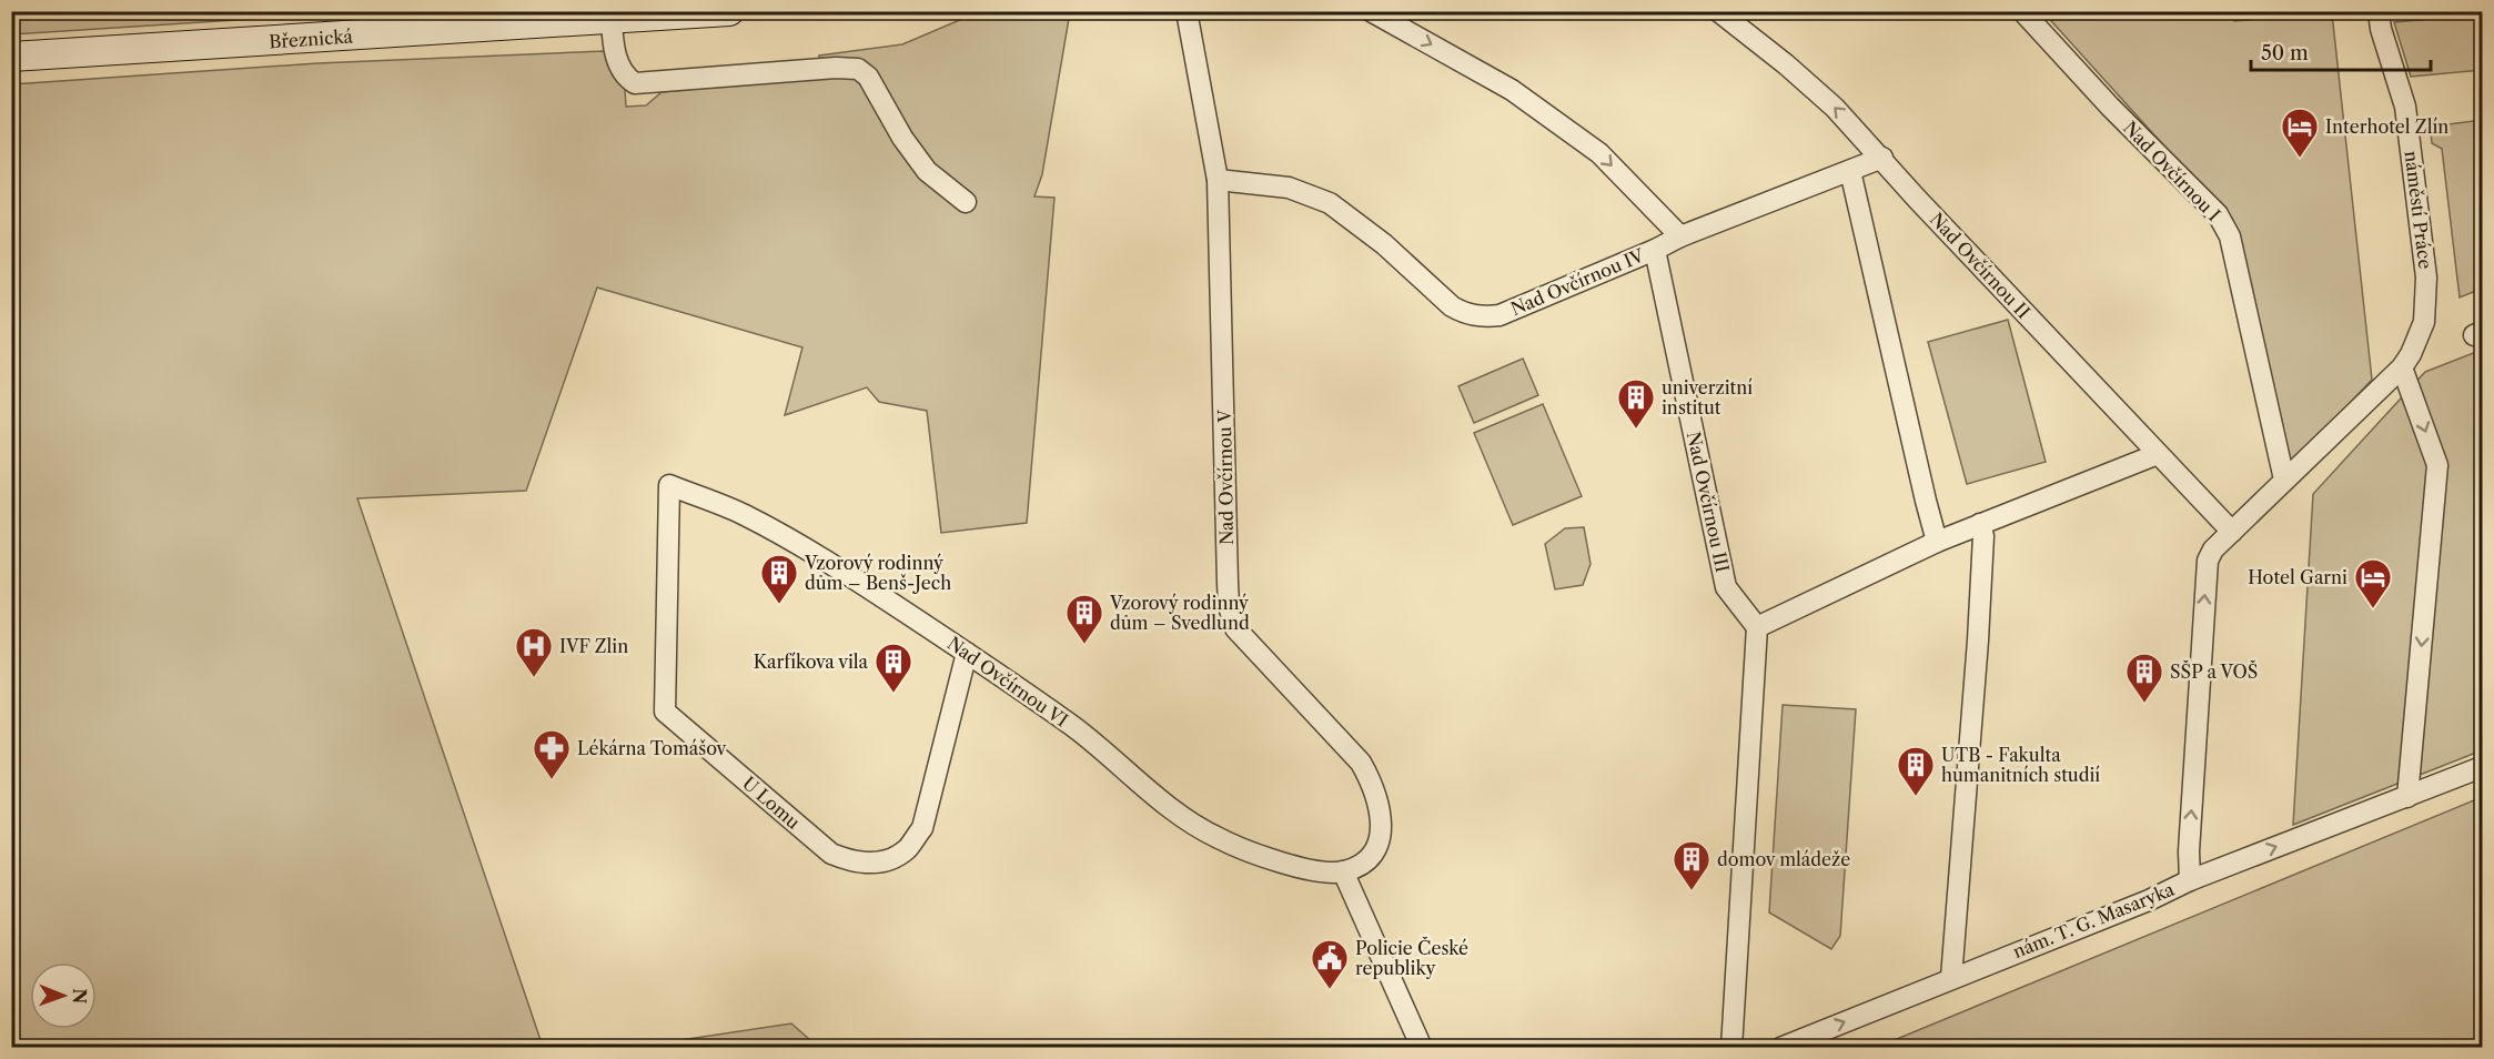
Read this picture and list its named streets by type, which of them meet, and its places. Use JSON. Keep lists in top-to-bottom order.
{
  "streets": {
    "main road": ["Březnická"],
    "street": [
      "Nad Ovčírnou I",
      "náměstí Práce",
      "Nad Ovčírnou II",
      "Nad Ovčírnou IV",
      "Nad Ovčírnou V",
      "Nad Ovčírnou III",
      "Nad Ovčírnou VI",
      "U Lomu",
      "nám. T. G. Masaryka"
    ]
  },
  "crossings": [
    ["Nad Ovčírnou I", "náměstí Práce"],
    ["náměstí Práce", "Nad Ovčírnou II"],
    ["náměstí Práce", "nám. T. G. Masaryka"],
    ["Nad Ovčírnou II", "Nad Ovčírnou IV"],
    ["Nad Ovčírnou IV", "Nad Ovčírnou V"],
    ["Nad Ovčírnou IV", "Nad Ovčírnou III"],
    ["Nad Ovčírnou V", "Nad Ovčírnou VI"],
    ["Nad Ovčírnou VI", "U Lomu"]
  ],
  "one_way": ["náměstí Práce", "nám. T. G. Masaryka"],
  "places": {
    "hotel": ["Interhotel Zlín", "Hotel Garni"],
    "building": [
      "univerzitní institut",
      "Vzorový rodinný dům – Benš-Jech",
      "Vzorový rodinný dům – Svedlund",
      "Karfíkova vila",
      "SŠP a VOŠ",
      "UTB - Fakulta humanitních studií",
      "domov mládeže"
    ],
    "hospital": ["IVF Zlin"],
    "pharmacy": ["Lékárna Tomášov"],
    "public building": ["Policie České republiky"]
  },
  "scale_bar": "50 m",
  "north": "right"
}
